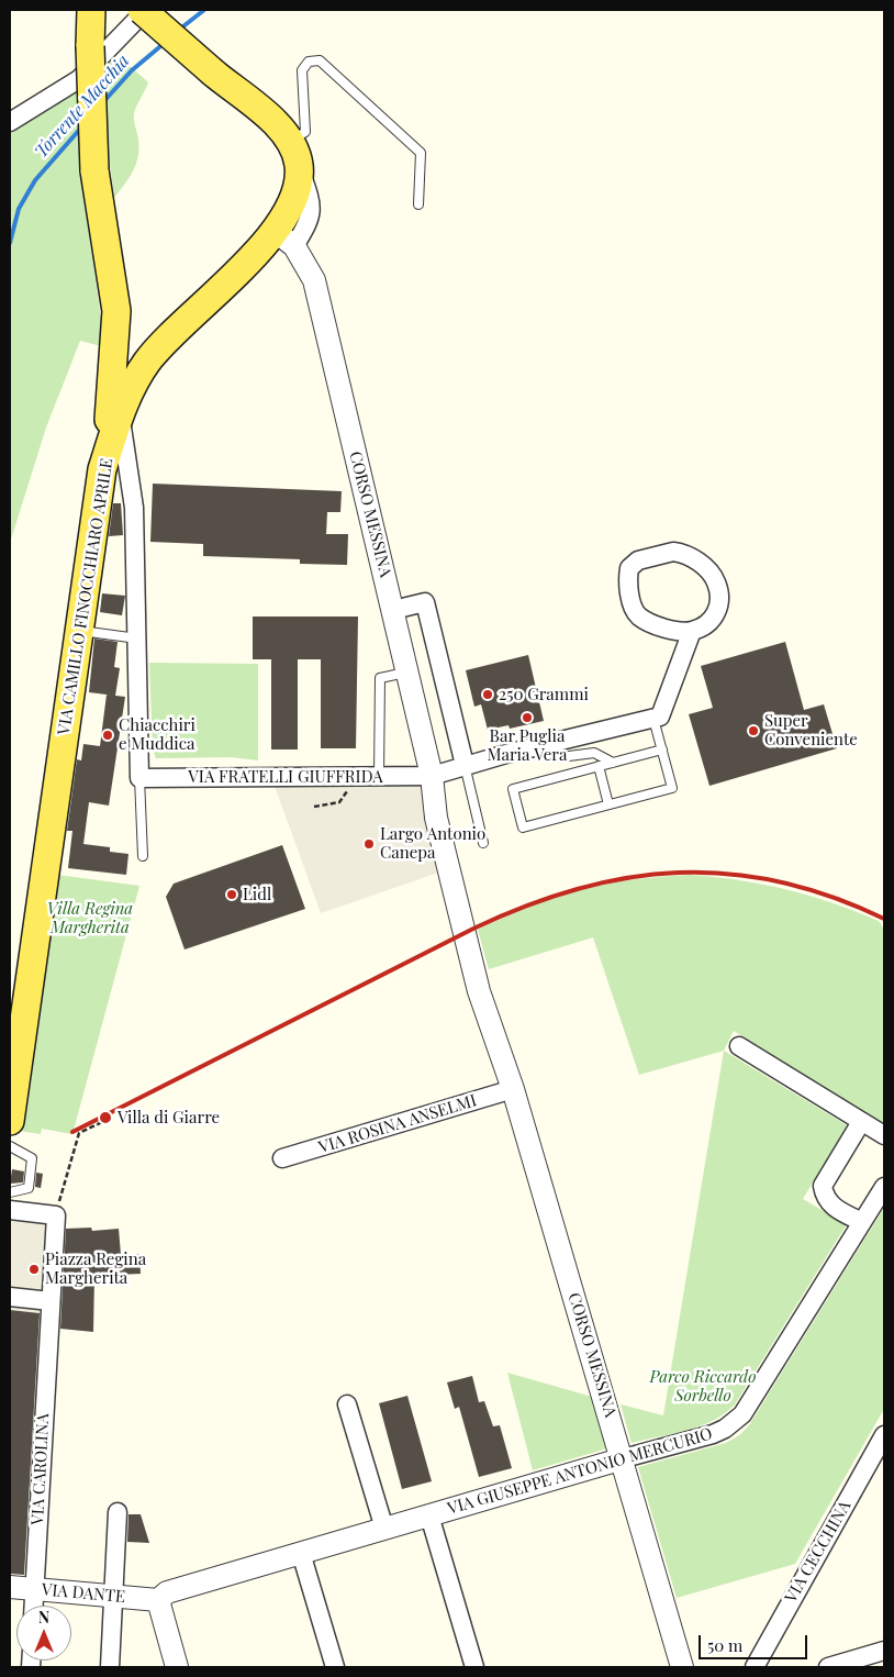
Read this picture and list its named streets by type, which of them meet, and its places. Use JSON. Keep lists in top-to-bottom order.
{
  "streets": {
    "main road": ["VIA CAMILLO FINOCCHIARO APRILE"],
    "street": [
      "CORSO MESSINA",
      "VIA FRATELLI GIUFFRIDA",
      "VIA ROSINA ANSELMI",
      "VIA CAROLINA",
      "VIA GIUSEPPE ANTONIO MERCURIO",
      "VIA CECCHINA",
      "VIA DANTE"
    ]
  },
  "crossings": [
    ["CORSO MESSINA", "VIA CAMILLO FINOCCHIARO APRILE"],
    ["CORSO MESSINA", "VIA FRATELLI GIUFFRIDA"],
    ["CORSO MESSINA", "VIA ROSINA ANSELMI"],
    ["CORSO MESSINA", "VIA GIUSEPPE ANTONIO MERCURIO"],
    ["VIA CAROLINA", "VIA DANTE"],
    ["VIA GIUSEPPE ANTONIO MERCURIO", "VIA DANTE"]
  ],
  "water": ["Torrente Macchia"],
  "parks": ["Villa Regina Margherita", "Parco Riccardo Sorbello"],
  "places": [
    "250 Grammi",
    "Bar Puglia Maria Vera",
    "Super Conveniente",
    "Chiacchiri e Muddica",
    "Largo Antonio Canepa",
    "Lidl",
    "Villa di Giarre",
    "Piazza Regina Margherita"
  ],
  "scale_bar": "50 m",
  "north": "top"
}
